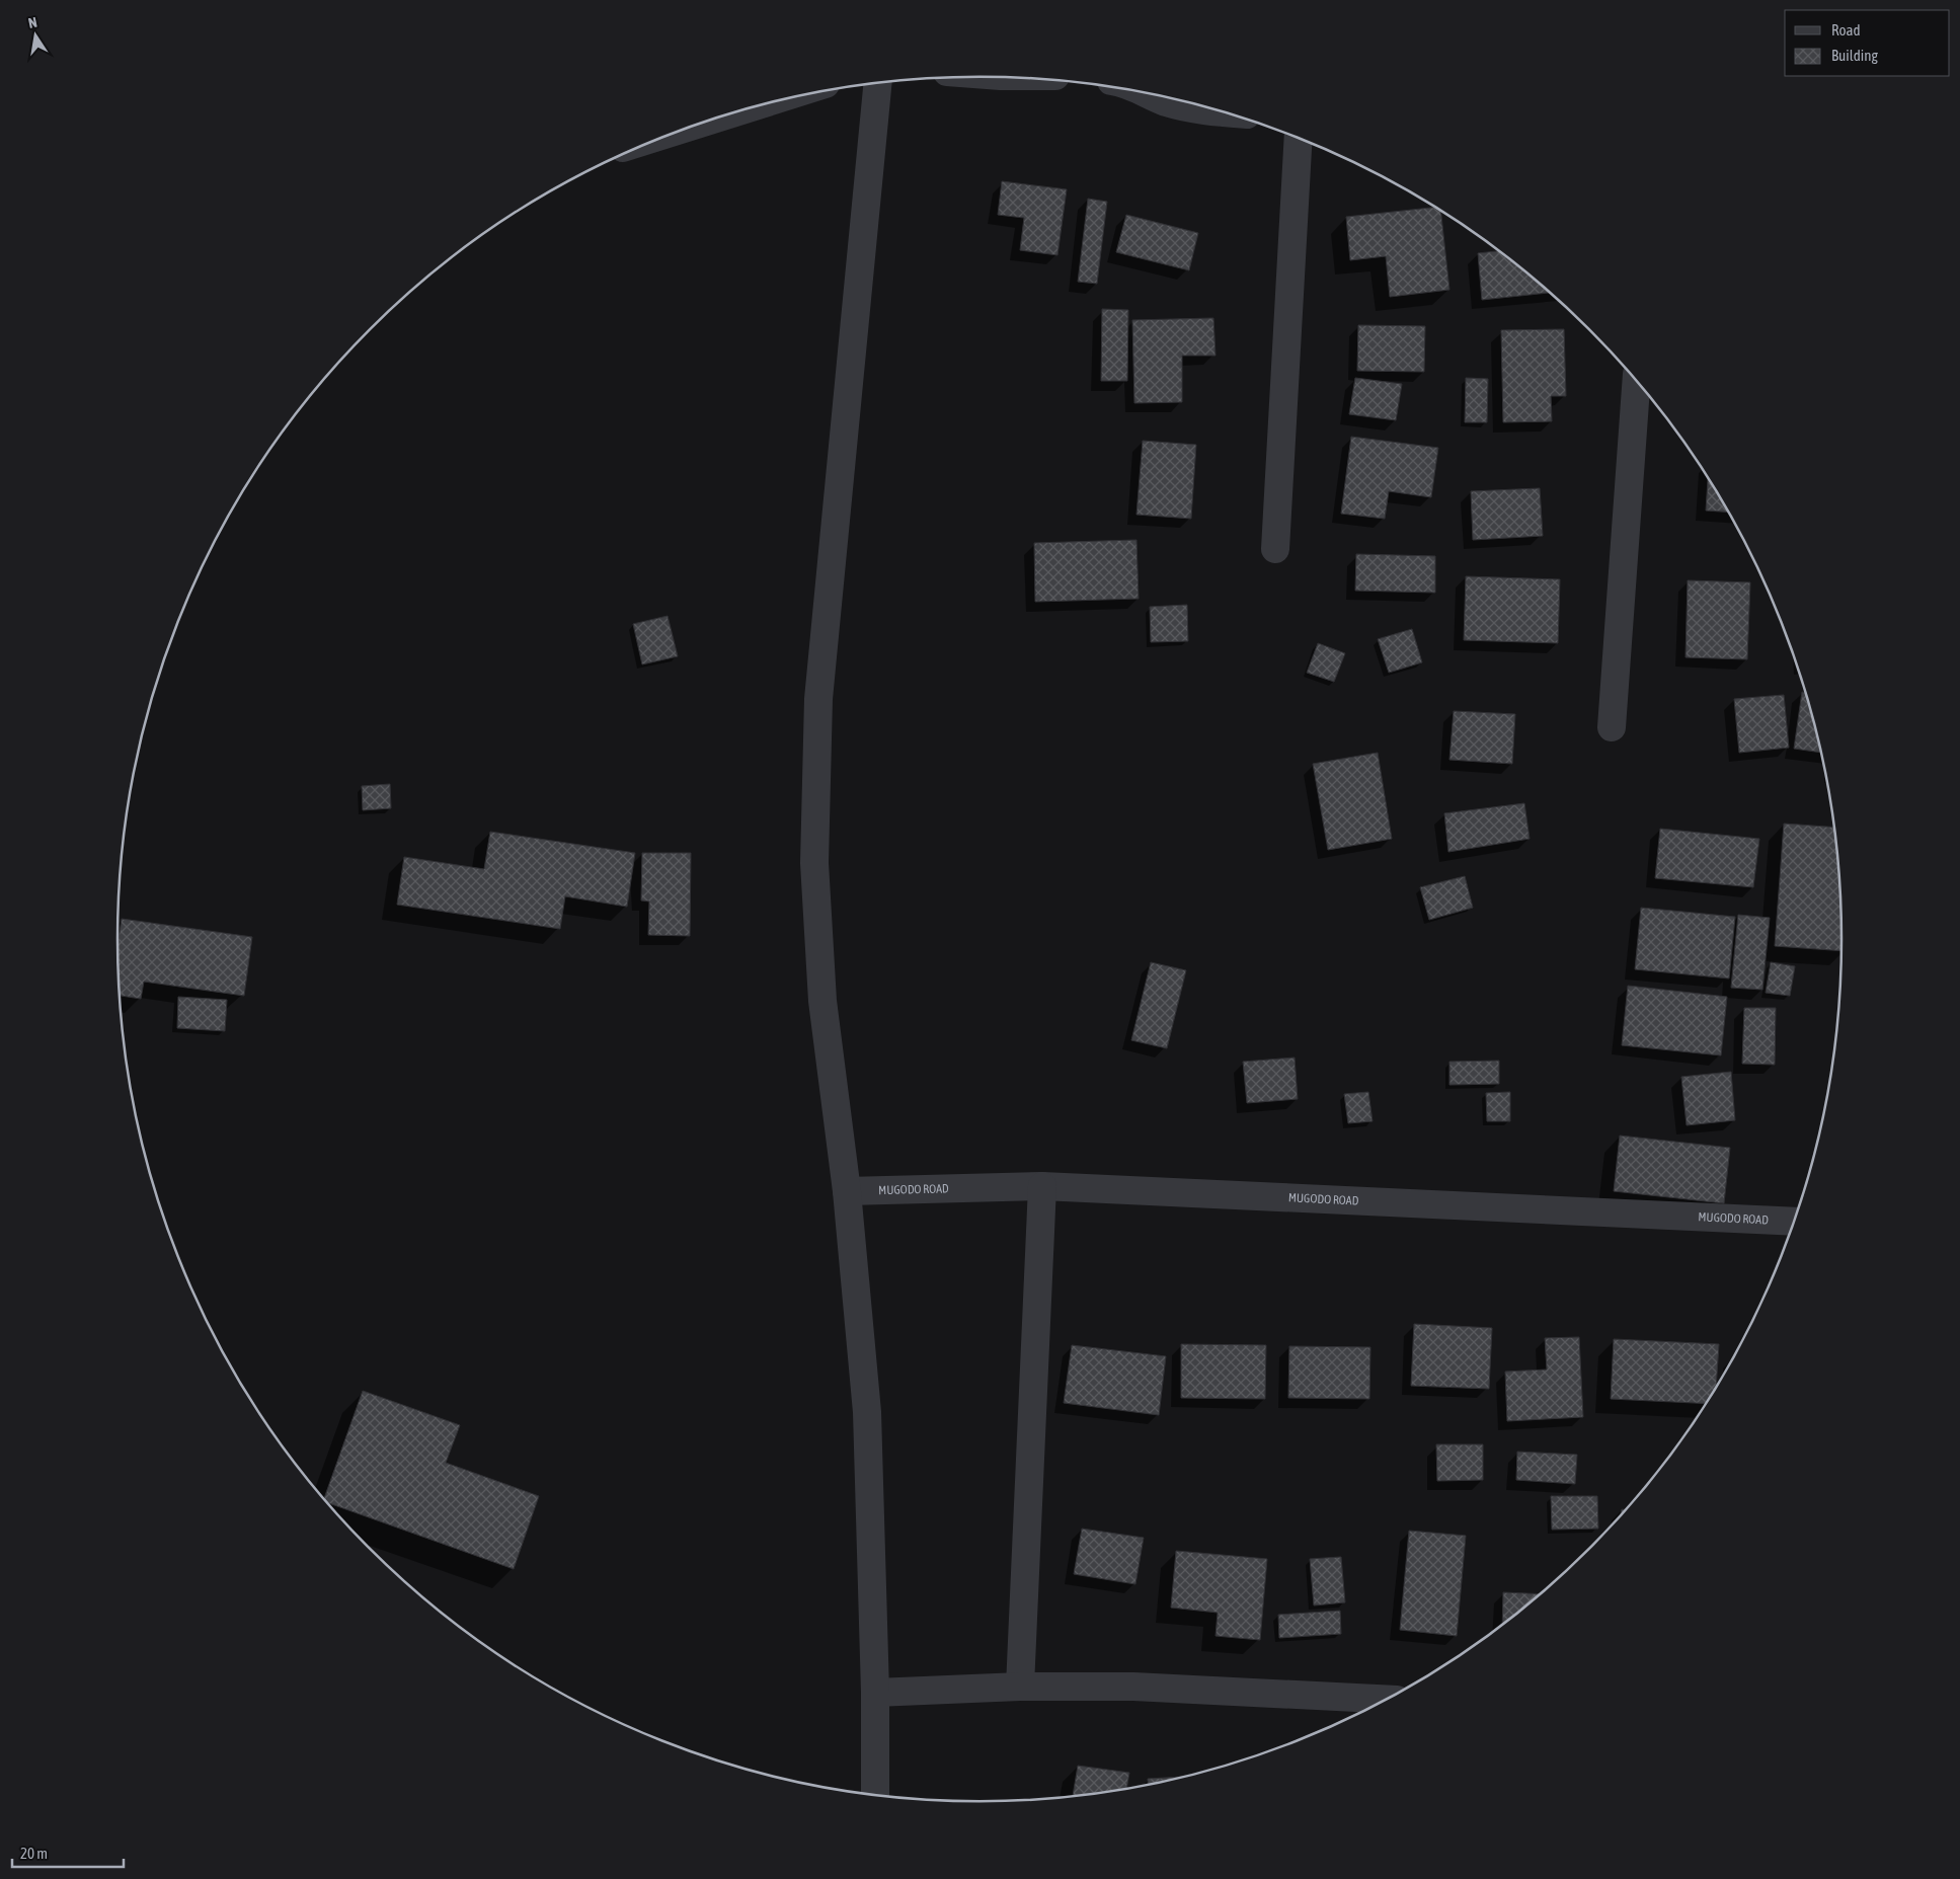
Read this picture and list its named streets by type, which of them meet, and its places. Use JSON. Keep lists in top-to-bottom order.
{
  "streets": {
    "street": ["MUGODO ROAD"]
  },
  "legend": ["Road", "Building"],
  "scale_bar": "20 m",
  "north": "top"
}
